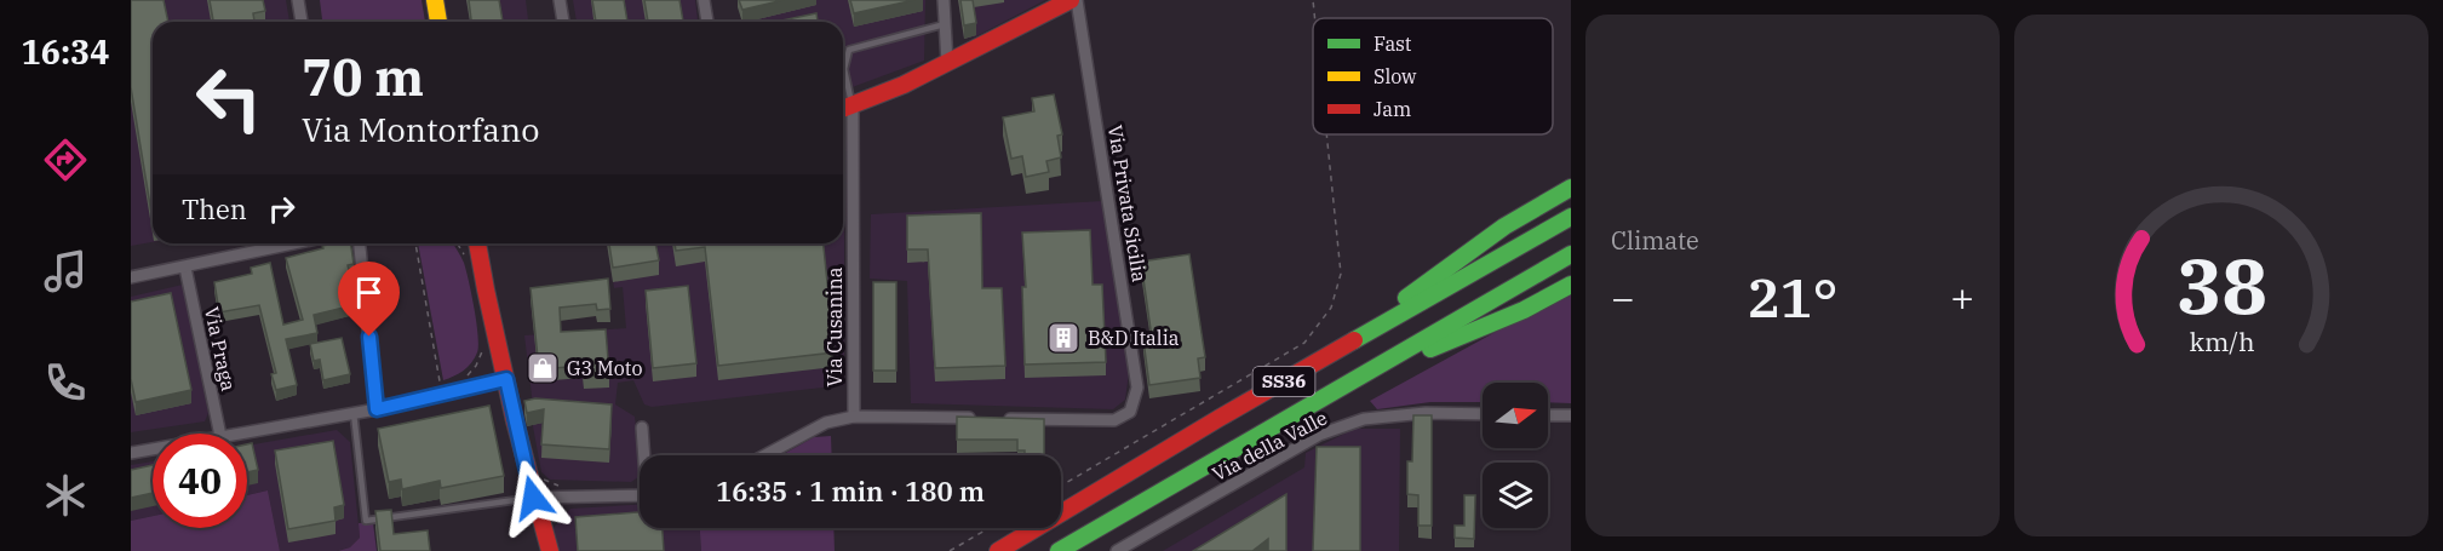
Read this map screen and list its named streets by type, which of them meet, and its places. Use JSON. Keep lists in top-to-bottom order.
{
  "streets": {
    "main road": ["SS36"],
    "street": [
      "Via Privata Sicilia",
      "Via Cusanina",
      "Via Praga",
      "Via della Valle"
    ]
  },
  "places": {
    "building": ["B&D Italia"],
    "shop": ["G3 Moto"]
  },
  "legend": ["Fast", "Slow", "Jam"],
  "north": "right",
  "page": {
    "tabs": "16:34",
    "tile": "Climate",
    "turn": ["70 m", "Via Montorfano"],
    "then": "Then",
    "heat": ["−", "21°", "+"],
    "limit": "40",
    "trip": "16:35 · 1 min · 180 m",
    "gauge": ["38", "km/h"]
  }
}
